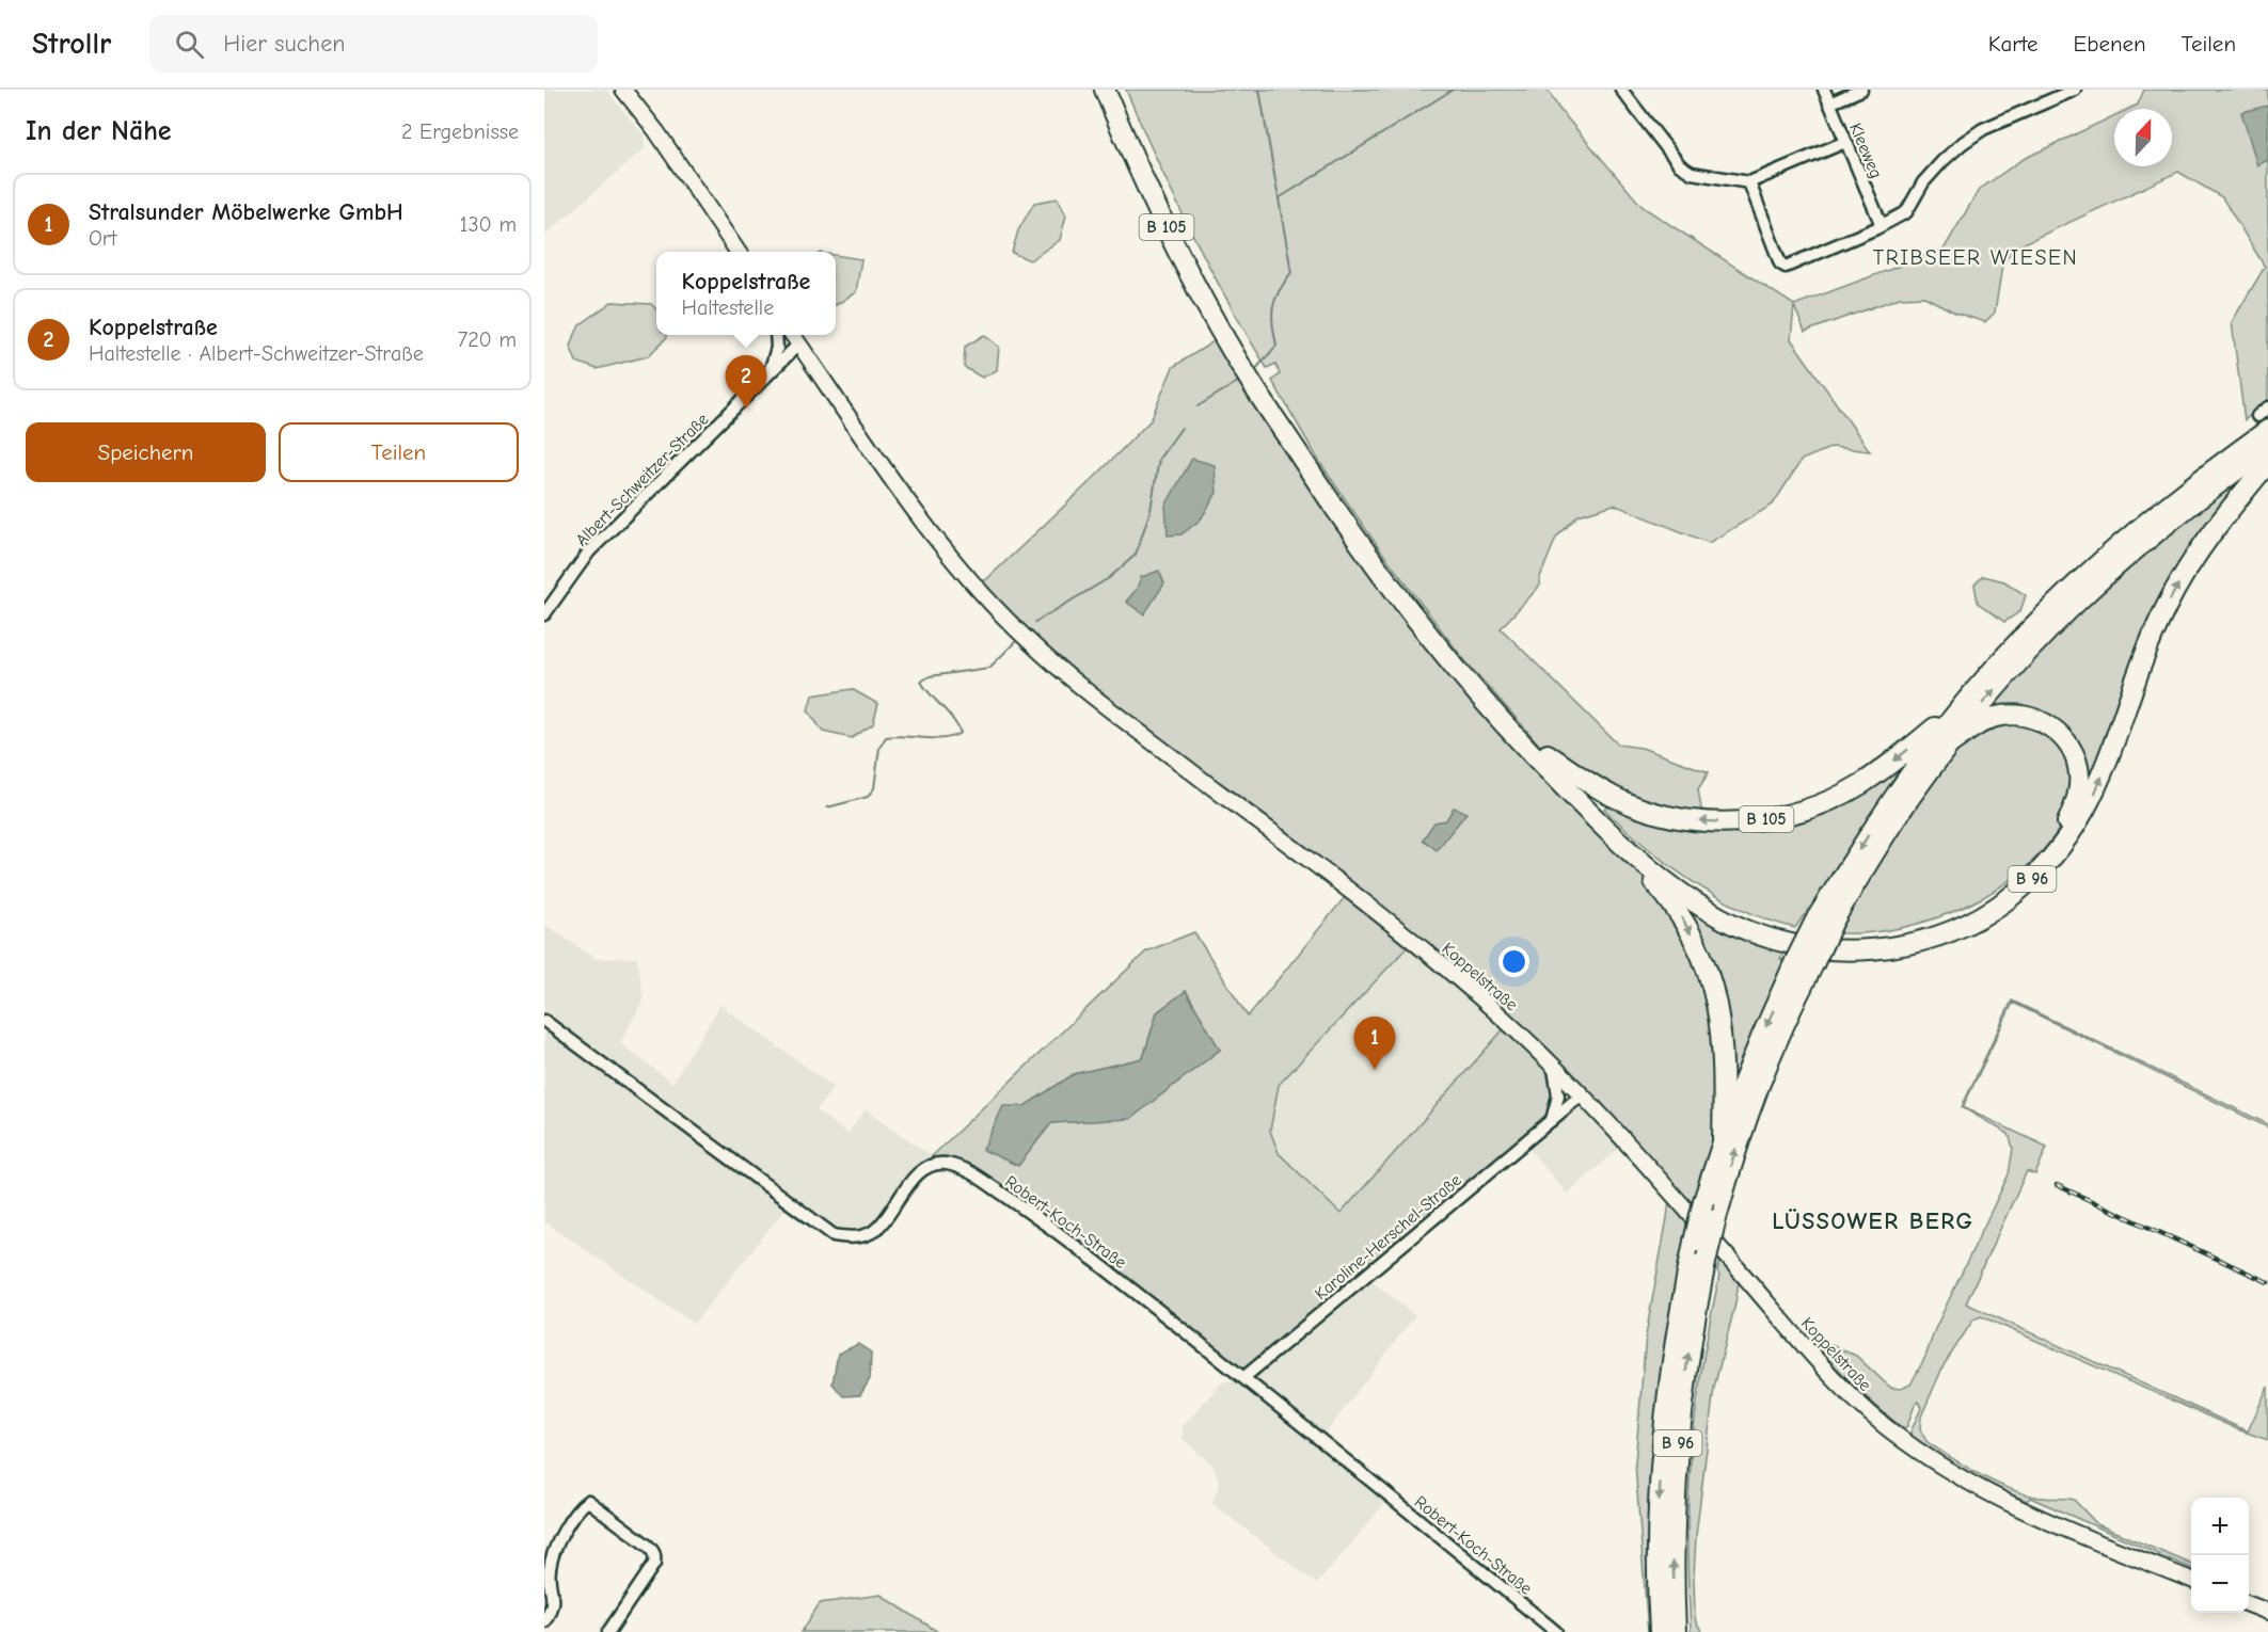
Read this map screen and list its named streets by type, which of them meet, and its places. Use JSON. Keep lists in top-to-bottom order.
{
  "streets": {
    "highway": ["B 105", "B 96"],
    "street": [
      "Kleeweg",
      "Albert-Schweitzer-Straße",
      "Koppelstraße",
      "Robert-Koch-Straße",
      "Karoline-Herschel-Straße"
    ]
  },
  "crossings": [
    ["B 105", "B 96"],
    ["Albert-Schweitzer-Straße", "Koppelstraße"],
    ["Koppelstraße", "Karoline-Herschel-Straße"],
    ["Robert-Koch-Straße", "Karoline-Herschel-Straße"]
  ],
  "districts": ["TRIBSEER WIESEN", "LÜSSOWER BERG"],
  "north": "top",
  "page": {
    "header": "Strollr",
    "search": "Hier suchen",
    "nav": ["Karte", "Ebenen", "Teilen"],
    "heading": ["In der Nähe", "2 Ergebnisse"],
    "list": [
      {
        "mark": "1",
        "name": "Stralsunder Möbelwerke GmbH",
        "note": "Ort",
        "value": "130 m"
      },
      {
        "mark": "2",
        "name": "Koppelstraße",
        "note": "Haltestelle · Albert-Schweitzer-Straße",
        "value": "720 m"
      }
    ],
    "popup": ["Koppelstraße", "Haltestelle"],
    "pins": ["2", "1"],
    "buttons": ["Speichern", "Teilen"],
    "map_buttons": ["+", "−"]
  }
}
